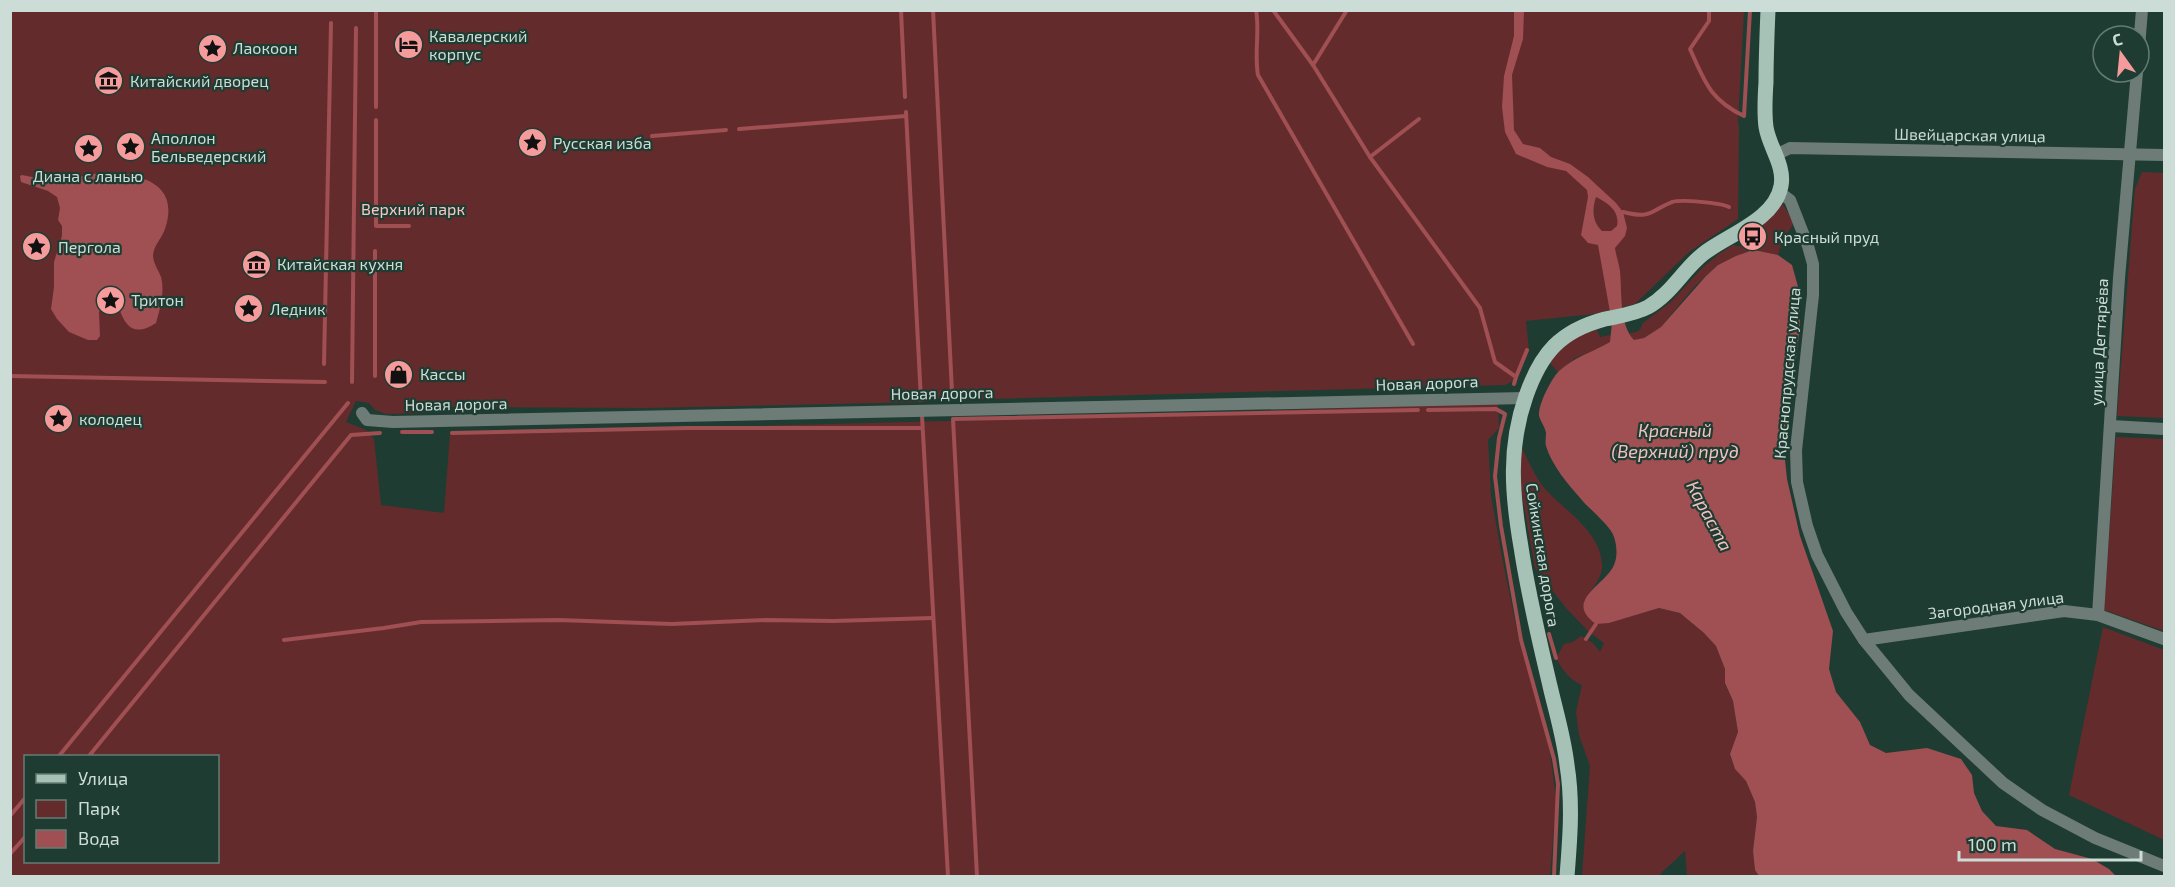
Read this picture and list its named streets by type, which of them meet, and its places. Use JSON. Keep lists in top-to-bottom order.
{
  "streets": {
    "main road": ["Сойкинская дорога"],
    "street": [
      "Швейцарская улица",
      "улица Дегтярёва",
      "Краснопрудская улица",
      "Новая дорога",
      "Загородная улица"
    ]
  },
  "crossings": [
    ["Швейцарская улица", "улица Дегтярёва"],
    ["улица Дегтярёва", "Загородная улица"],
    ["Краснопрудская улица", "Сойкинская дорога"],
    ["Краснопрудская улица", "Загородная улица"],
    ["Новая дорога", "Сойкинская дорога"]
  ],
  "water": ["Красный (Верхний) пруд", "Караста"],
  "parks": ["Верхний парк"],
  "places": {
    "hotel": ["Кавалерский корпус"],
    "place": [
      "Лаокоон",
      "Русская изба",
      "Аполлон Бельведерский",
      "Диана с ланью",
      "Пергола",
      "Тритон",
      "Ледник",
      "колодец"
    ],
    "museum": ["Китайский дворец", "Китайская кухня"],
    "bus stop": ["Красный пруд"],
    "shop": ["Кассы"]
  },
  "legend": ["Улица", "Парк", "Вода"],
  "scale_bar": "100 m",
  "north": "top"
}
